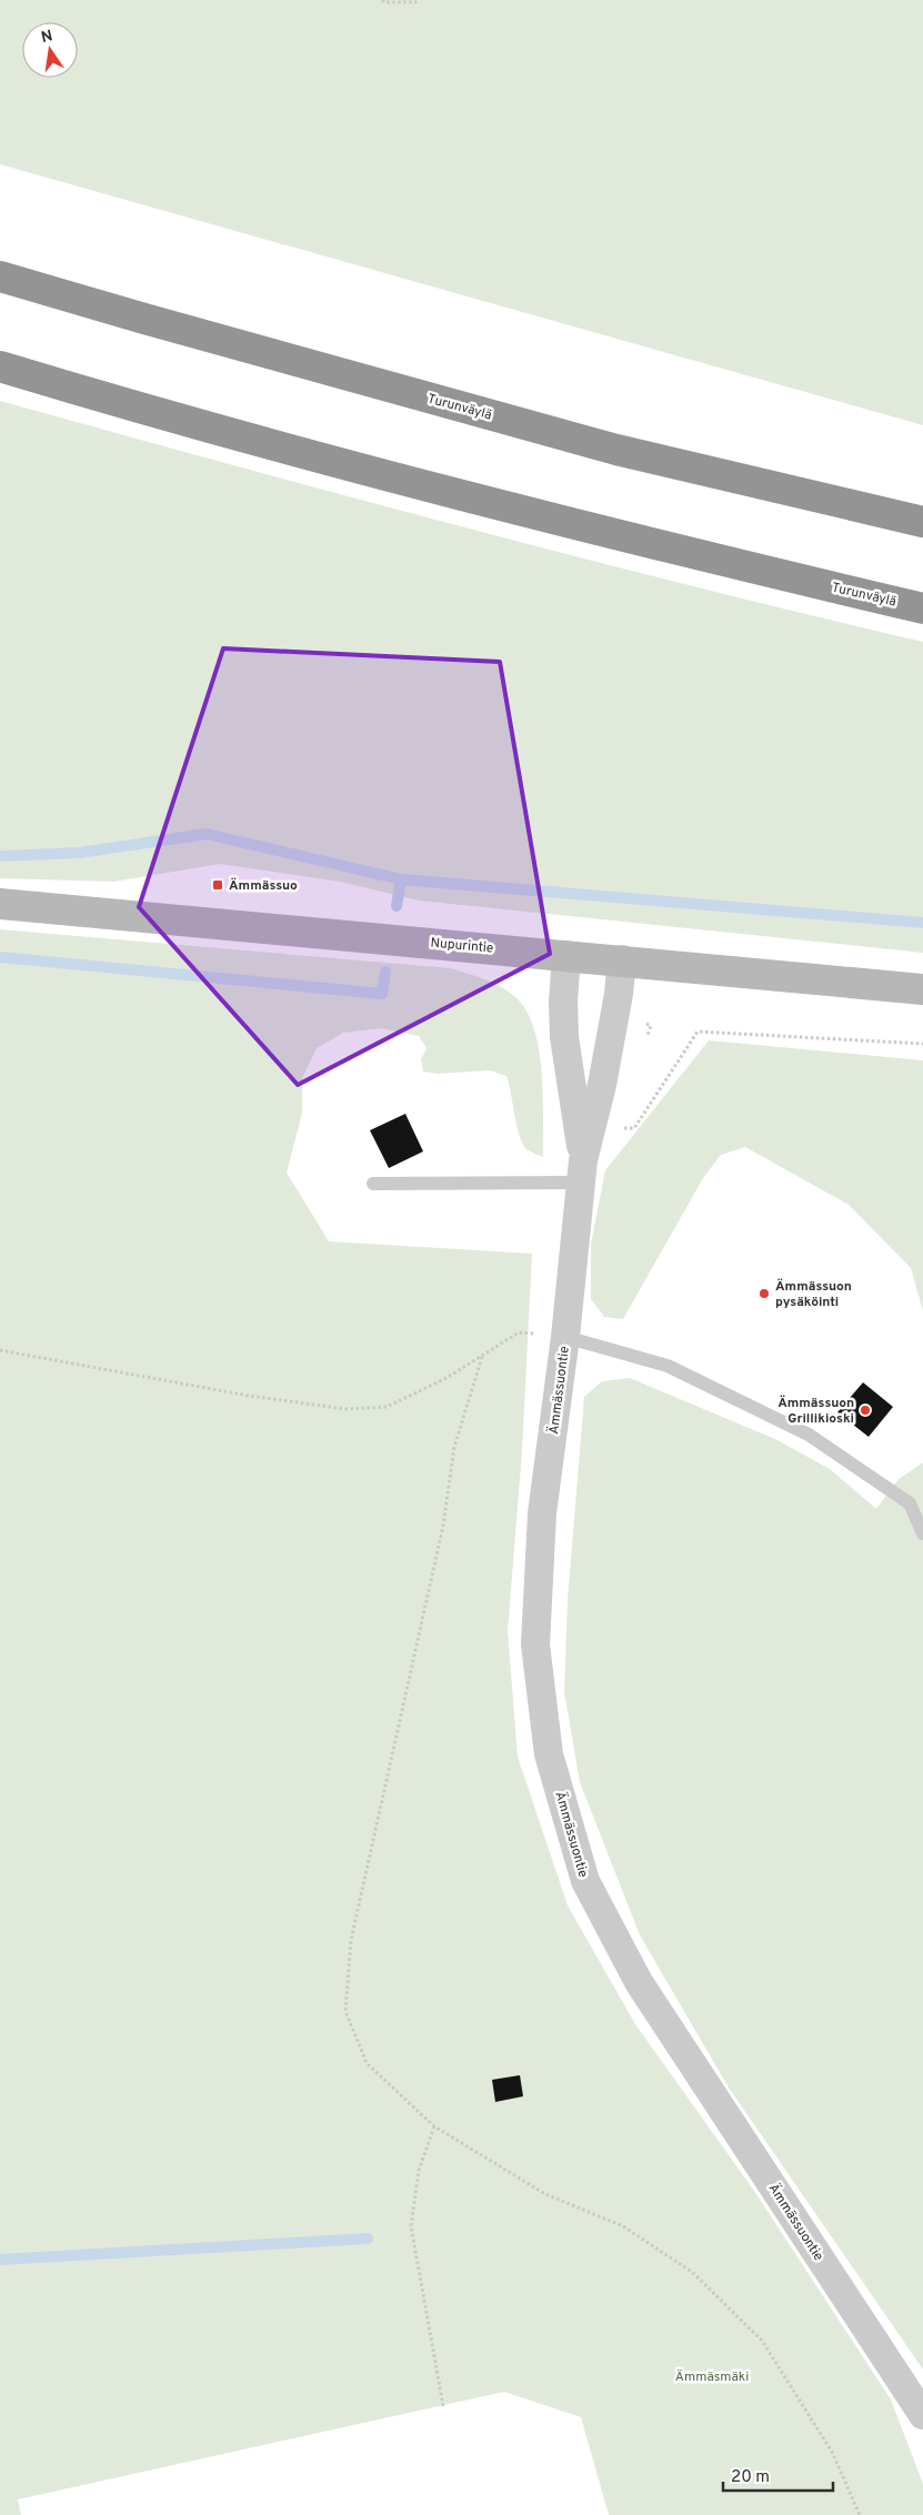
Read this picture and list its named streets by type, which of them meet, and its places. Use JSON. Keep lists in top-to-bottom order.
{
  "streets": {
    "highway": ["Turunväylä"],
    "main road": ["Nupurintie"],
    "street": ["Ämmässuontie"]
  },
  "crossings": [
    ["Nupurintie", "Ämmässuontie"]
  ],
  "parks": ["Ämmäsmäki"],
  "places": {
    "transit": ["Ämmässuo"],
    "other": ["Ämmässuon pysäköinti", "Ämmässuon Grillikioski"]
  },
  "scale_bar": "20 m",
  "north": "top"
}
